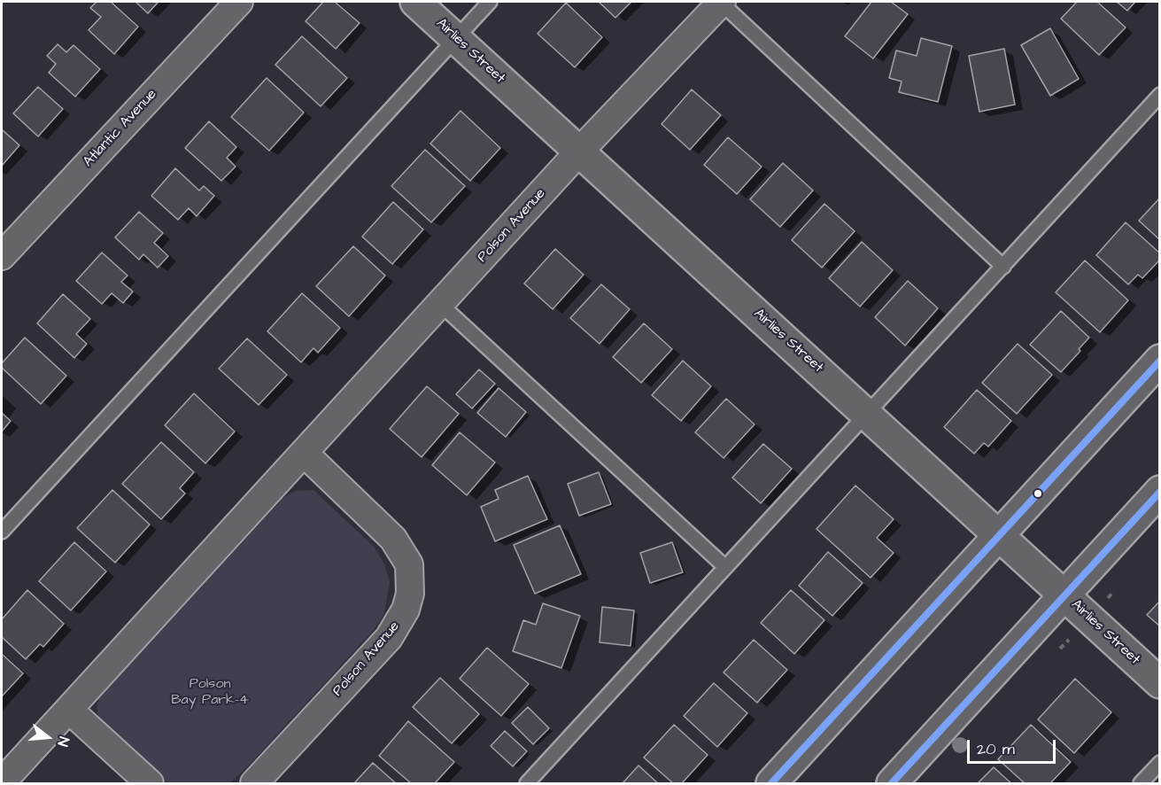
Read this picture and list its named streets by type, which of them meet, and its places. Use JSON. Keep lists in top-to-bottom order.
{
  "streets": {
    "street": ["Airlies Street", "Atlantic Avenue", "Polson Avenue"]
  },
  "crossings": [
    ["Airlies Street", "Polson Avenue"]
  ],
  "parks": ["Polson Bay Park–4"],
  "scale_bar": "20 m",
  "north": "right"
}
